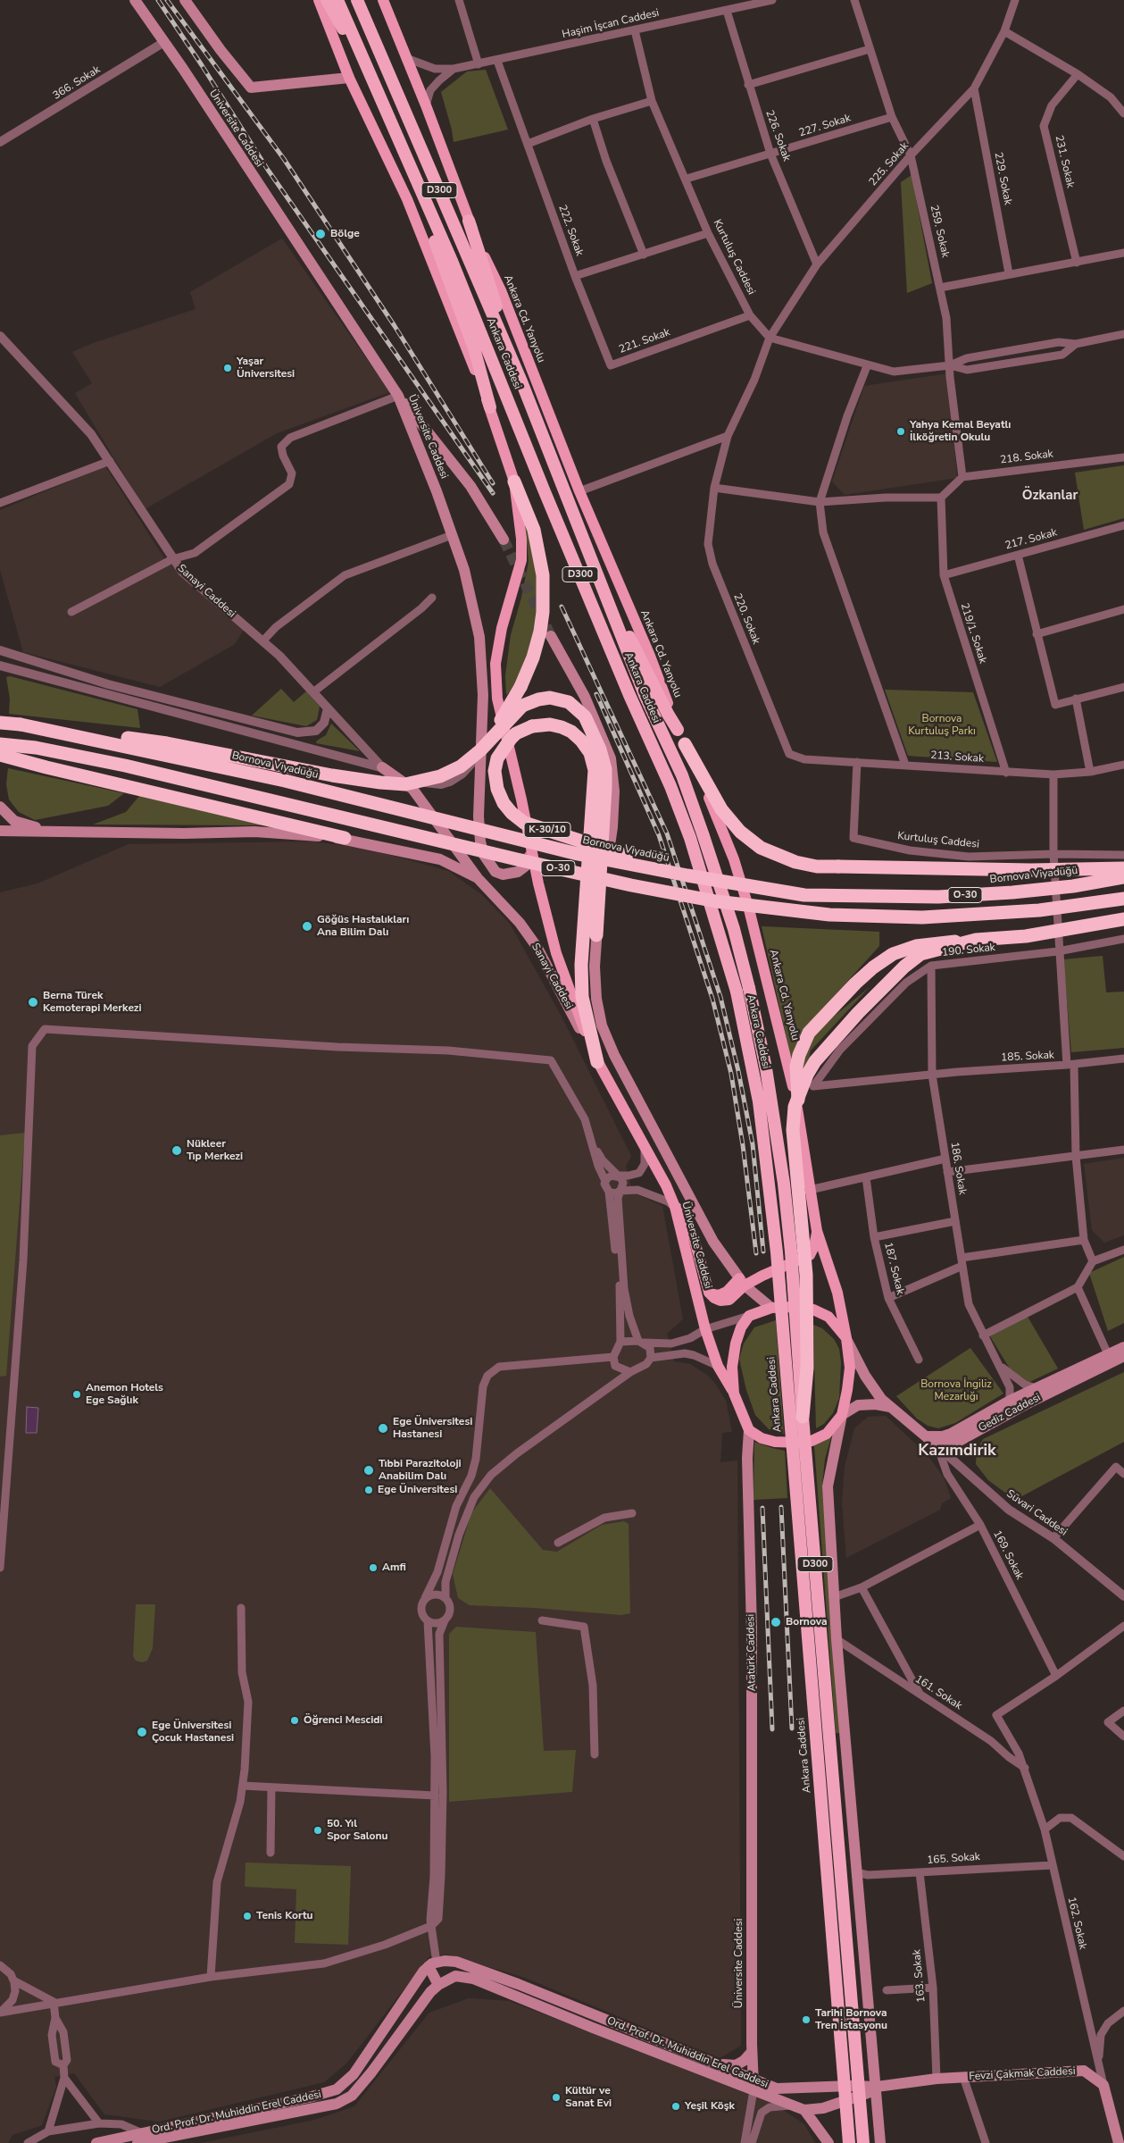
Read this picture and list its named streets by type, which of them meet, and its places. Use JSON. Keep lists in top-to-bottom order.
{
  "streets": {
    "highway": [
      "D300",
      "Ankara Caddesi",
      "Bornova Viyadüğü",
      "K-30/10",
      "O-30"
    ],
    "main road": [
      "Üniversite Caddesi",
      "Ankara Cd. Yanyolu",
      "Sanayi Caddesi",
      "Gediz Caddesi",
      "Atatürk Caddesi",
      "Ord. Prof. Dr. Muhiddin Erel Caddesi",
      "Fevzi Çakmak Caddesi"
    ],
    "street": [
      "Haşim İşcan Caddesi",
      "366. Sokak",
      "227. Sokak",
      "226. Sokak",
      "231. Sokak",
      "225. Sokak",
      "229. Sokak",
      "222. Sokak",
      "259. Sokak",
      "Kurtuluş Caddesi",
      "221. Sokak",
      "218. Sokak",
      "217. Sokak",
      "220. Sokak",
      "219/1. Sokak",
      "213. Sokak",
      "190. Sokak",
      "185. Sokak",
      "186. Sokak",
      "187. Sokak",
      "Süvari Caddesi",
      "169. Sokak",
      "161. Sokak",
      "165. Sokak",
      "162. Sokak",
      "163. Sokak"
    ]
  },
  "crossings": [
    ["Haşim İşcan Caddesi", "226. Sokak"],
    ["Haşim İşcan Caddesi", "222. Sokak"],
    ["Haşim İşcan Caddesi", "Kurtuluş Caddesi"],
    ["Haşim İşcan Caddesi", "Ankara Cd. Yanyolu"],
    ["366. Sokak", "Üniversite Caddesi"],
    ["227. Sokak", "226. Sokak"],
    ["227. Sokak", "259. Sokak"],
    ["227. Sokak", "Kurtuluş Caddesi"],
    ["Üniversite Caddesi", "Ankara Cd. Yanyolu"],
    ["Üniversite Caddesi", "Sanayi Caddesi"],
    ["Üniversite Caddesi", "K-30/10"],
    ["Üniversite Caddesi", "O-30"],
    ["Üniversite Caddesi", "Atatürk Caddesi"],
    ["Üniversite Caddesi", "Ord. Prof. Dr. Muhiddin Erel Caddesi"],
    ["226. Sokak", "225. Sokak"],
    ["225. Sokak", "229. Sokak"],
    ["225. Sokak", "259. Sokak"],
    ["225. Sokak", "Kurtuluş Caddesi"],
    ["222. Sokak", "221. Sokak"],
    ["259. Sokak", "218. Sokak"],
    ["Kurtuluş Caddesi", "221. Sokak"],
    ["Kurtuluş Caddesi", "213. Sokak"],
    ["Ankara Cd. Yanyolu", "Atatürk Caddesi"],
    ["217. Sokak", "219/1. Sokak"],
    ["Sanayi Caddesi", "K-30/10"],
    ["220. Sokak", "213. Sokak"],
    ["219/1. Sokak", "213. Sokak"],
    ["Bornova Viyadüğü", "K-30/10"],
    ["Bornova Viyadüğü", "O-30"],
    ["190. Sokak", "185. Sokak"],
    ["190. Sokak", "186. Sokak"],
    ["185. Sokak", "186. Sokak"],
    ["186. Sokak", "Gediz Caddesi"],
    ["Gediz Caddesi", "Süvari Caddesi"],
    ["Gediz Caddesi", "169. Sokak"],
    ["Süvari Caddesi", "169. Sokak"],
    ["169. Sokak", "162. Sokak"],
    ["161. Sokak", "162. Sokak"],
    ["165. Sokak", "162. Sokak"],
    ["165. Sokak", "163. Sokak"],
    ["162. Sokak", "Fevzi Çakmak Caddesi"],
    ["163. Sokak", "Fevzi Çakmak Caddesi"],
    ["Ord. Prof. Dr. Muhiddin Erel Caddesi", "Fevzi Çakmak Caddesi"]
  ],
  "districts": ["Özkanlar", "Kazımdirik"],
  "parks": ["Bornova Kurtuluş Parkı", "Bornova İngiliz Mezarlığı"],
  "places": [
    "Bölge",
    "Yaşar Üniversitesi",
    "Yahya Kemal Beyatlı İlköğretin Okulu",
    "Göğüs Hastalıkları Ana Bilim Dalı",
    "Berna Türek Kemoterapi Merkezi",
    "Nükleer Tıp Merkezi",
    "Anemon Hotels Ege Sağlık",
    "Ege Üniversitesi Hastanesi",
    "Tıbbi Parazitoloji Anabilim Dalı",
    "Ege Üniversitesi",
    "Amfi",
    "Bornova",
    "Öğrenci Mescidi",
    "Ege Üniversitesi Çocuk Hastanesi",
    "50. Yıl Spor Salonu",
    "Tenis Kortu",
    "Tarihi Bornova Tren İstasyonu",
    "Kültür ve Sanat Evi",
    "Yeşil Köşk"
  ]
}
